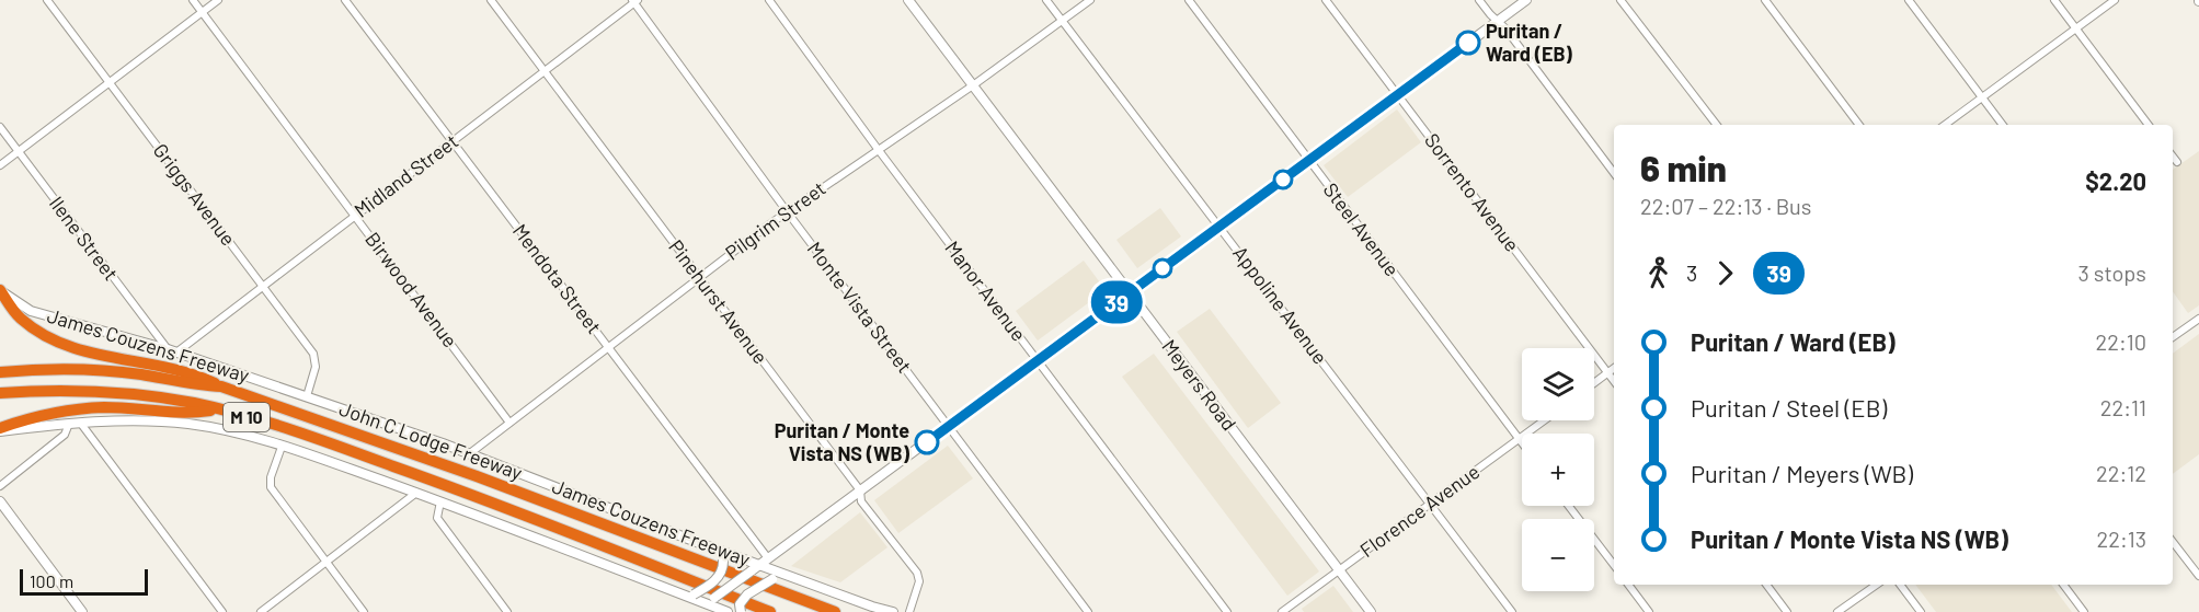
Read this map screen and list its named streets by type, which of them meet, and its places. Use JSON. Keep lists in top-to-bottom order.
{
  "streets": {
    "highway": ["M 10", "John C Lodge Freeway"],
    "street": [
      "Midland Street",
      "Sorrento Avenue",
      "Griggs Avenue",
      "Pilgrim Street",
      "Steel Avenue",
      "Ilene Street",
      "Mendota Street",
      "Birwood Avenue",
      "Manor Avenue",
      "Pinehurst Avenue",
      "Appoline Avenue",
      "Monte Vista Street",
      "James Couzens Freeway",
      "Meyers Road",
      "Florence Avenue"
    ]
  },
  "crossings": [
    ["Midland Street", "Griggs Avenue"],
    ["Midland Street", "Ilene Street"],
    ["Midland Street", "Mendota Street"],
    ["Midland Street", "Birwood Avenue"],
    ["Midland Street", "Pinehurst Avenue"],
    ["Midland Street", "Monte Vista Street"],
    ["Midland Street", "James Couzens Freeway"],
    ["Griggs Avenue", "James Couzens Freeway"],
    ["Pilgrim Street", "Mendota Street"],
    ["Pilgrim Street", "Birwood Avenue"],
    ["Pilgrim Street", "Manor Avenue"],
    ["Pilgrim Street", "Pinehurst Avenue"],
    ["Pilgrim Street", "Appoline Avenue"],
    ["Pilgrim Street", "Monte Vista Street"],
    ["Pilgrim Street", "James Couzens Freeway"],
    ["Pilgrim Street", "Meyers Road"],
    ["Steel Avenue", "Florence Avenue"],
    ["Ilene Street", "James Couzens Freeway"],
    ["Appoline Avenue", "Florence Avenue"],
    ["Meyers Road", "Florence Avenue"]
  ],
  "places": ["Puritan / Ward (EB)", "Puritan / Monte Vista NS (WB)"],
  "lines": ["bus line 39"],
  "scale_bar": "100 m",
  "page": {
    "on_map": "39",
    "heading": ["6 min", "22:07 – 22:13 · Bus", "$2.20"],
    "legs": ["3", "39", "3 stops"],
    "list": [
      {
        "name": "Puritan / Ward (EB)",
        "value": "22:10"
      },
      {
        "name": "Puritan / Steel (EB)",
        "value": "22:11"
      },
      {
        "name": "Puritan / Meyers (WB)",
        "value": "22:12"
      },
      {
        "name": "Puritan / Monte Vista NS (WB)",
        "value": "22:13"
      }
    ],
    "map_buttons": ["+", "−"],
    "scale": "100 m"
  }
}
